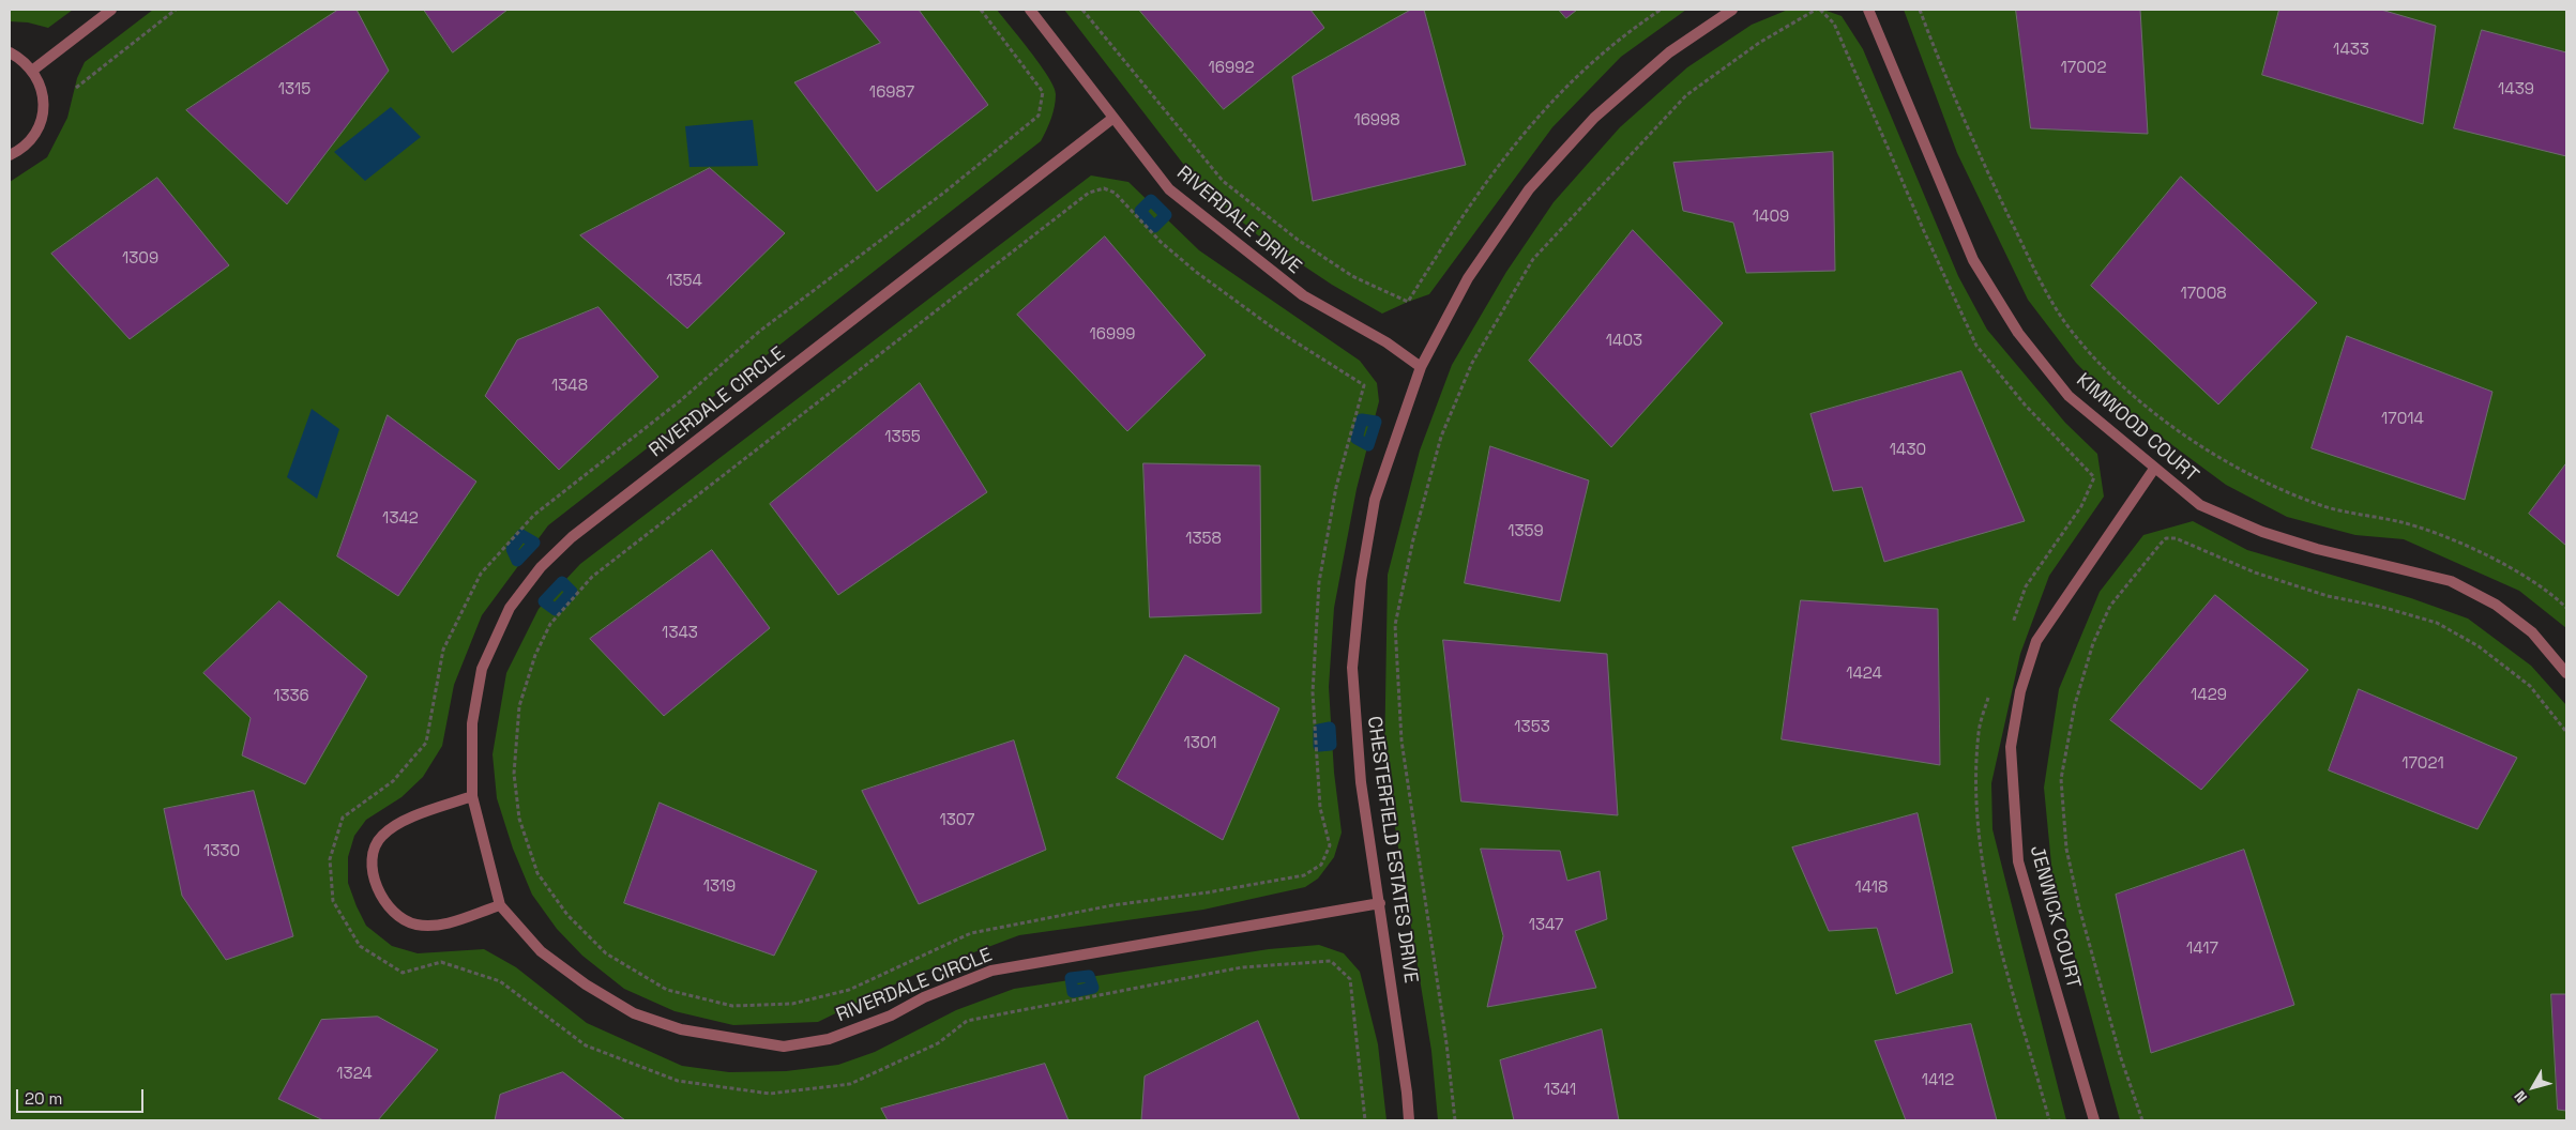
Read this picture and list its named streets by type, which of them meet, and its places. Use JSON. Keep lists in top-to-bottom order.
{
  "streets": {
    "street": [
      "RIVERDALE DRIVE",
      "RIVERDALE CIRCLE",
      "KIMWOOD COURT",
      "CHESTERFIELD ESTATES DRIVE",
      "JENWICK COURT"
    ]
  },
  "crossings": [
    ["RIVERDALE DRIVE", "RIVERDALE CIRCLE"],
    ["RIVERDALE DRIVE", "CHESTERFIELD ESTATES DRIVE"],
    ["RIVERDALE CIRCLE", "CHESTERFIELD ESTATES DRIVE"],
    ["KIMWOOD COURT", "JENWICK COURT"]
  ],
  "house_numbers": [
    "1433",
    "16992",
    "17002",
    "1315",
    "1439",
    "16987",
    "16998",
    "1409",
    "1309",
    "1354",
    "17008",
    "16999",
    "1403",
    "1348",
    "17014",
    "1355",
    "1430",
    "1342",
    "1359",
    "1358",
    "1343",
    "1424",
    "1429",
    "1336",
    "1353",
    "1301",
    "17021",
    "1307",
    "1330",
    "1319",
    "1418",
    "1347",
    "1417",
    "1324",
    "1412",
    "1341"
  ],
  "scale_bar": "20 m",
  "north": "bottom left"
}
